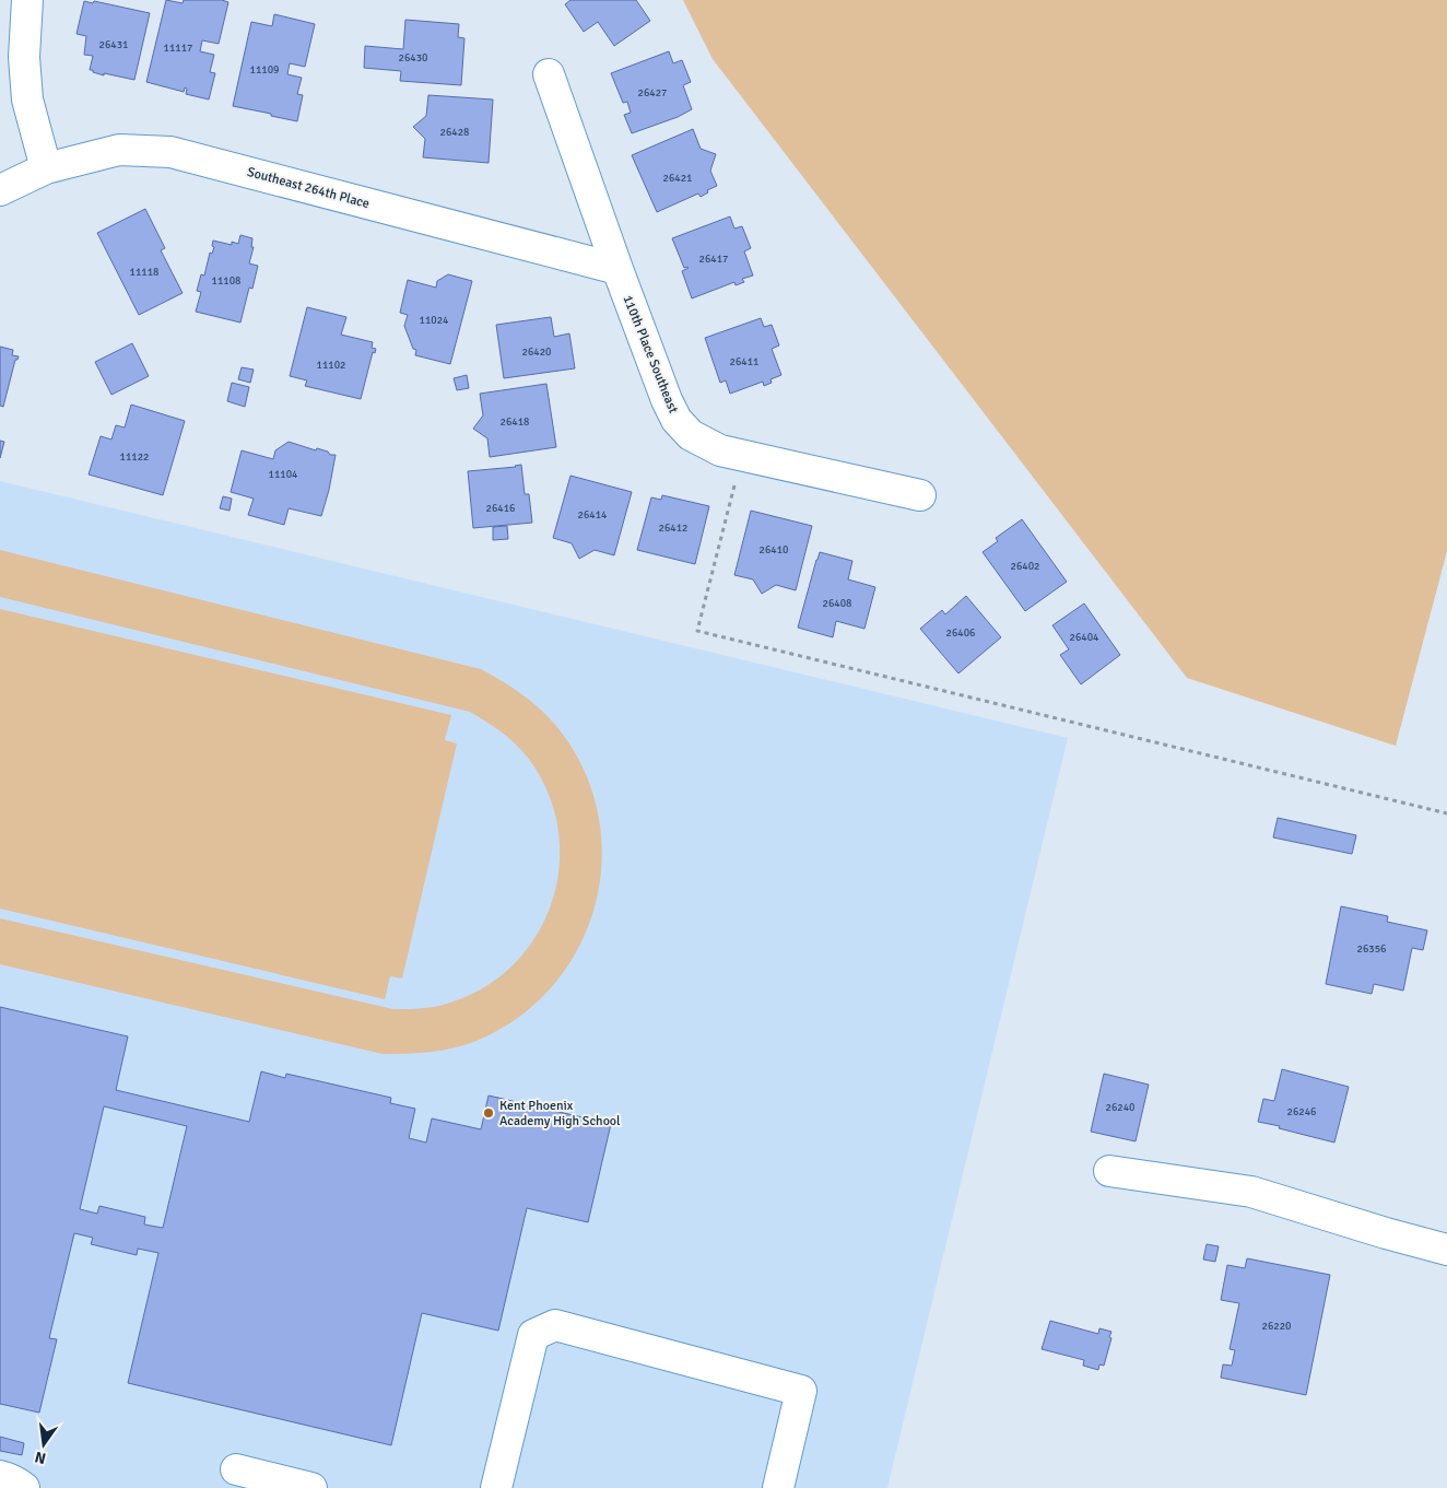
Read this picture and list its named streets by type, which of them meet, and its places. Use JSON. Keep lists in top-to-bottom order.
{
  "streets": {
    "street": ["Southeast 264th Place", "110th Place Southeast"]
  },
  "crossings": [
    ["Southeast 264th Place", "110th Place Southeast"]
  ],
  "places": ["Kent Phoenix Academy High School"],
  "house_numbers": [
    "26431",
    "11117",
    "26430",
    "11109",
    "26427",
    "26428",
    "26421",
    "26417",
    "11118",
    "11108",
    "11024",
    "26420",
    "26411",
    "11102",
    "26418",
    "11122",
    "11104",
    "26416",
    "26414",
    "26412",
    "26410",
    "26402",
    "26408",
    "26406",
    "26404",
    "26356",
    "26240",
    "26246",
    "26220"
  ],
  "north": "bottom"
}
